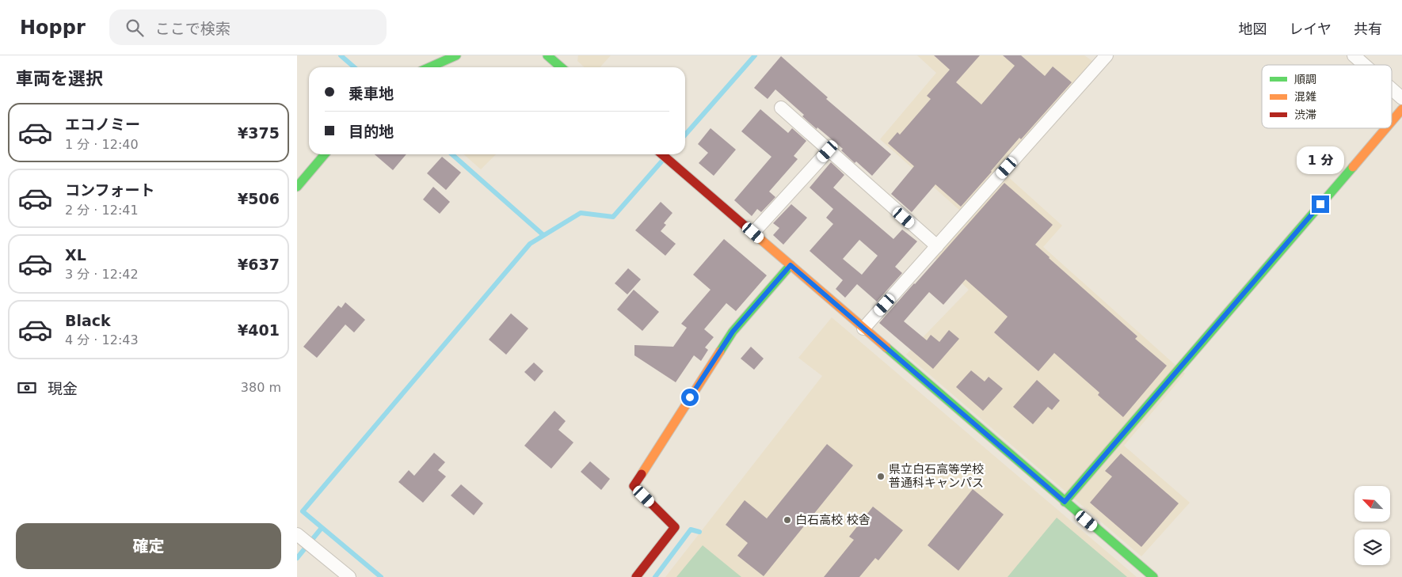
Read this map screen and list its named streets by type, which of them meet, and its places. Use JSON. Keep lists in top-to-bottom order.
{
  "places": ["県立白石高等学校 普通科キャンパス", "白石高校 校舎"],
  "legend": ["順調", "混雑", "渋滞"],
  "north": "top left",
  "page": {
    "header": "Hoppr",
    "search": "ここで検索",
    "nav": ["地図", "レイヤ", "共有"],
    "heading": "車両を選択",
    "banner": ["乗車地", "目的地"],
    "list": [
      {
        "name": "エコノミー",
        "note": "1 分 · 12:40",
        "value": "¥375"
      },
      {
        "name": "コンフォート",
        "note": "2 分 · 12:41",
        "value": "¥506"
      },
      {
        "name": "XL",
        "note": "3 分 · 12:42",
        "value": "¥637"
      },
      {
        "name": "Black",
        "note": "4 分 · 12:43",
        "value": "¥401"
      }
    ],
    "bubble": "1 分",
    "pay": ["現金", "380 m"],
    "buttons": "確定"
  }
}
